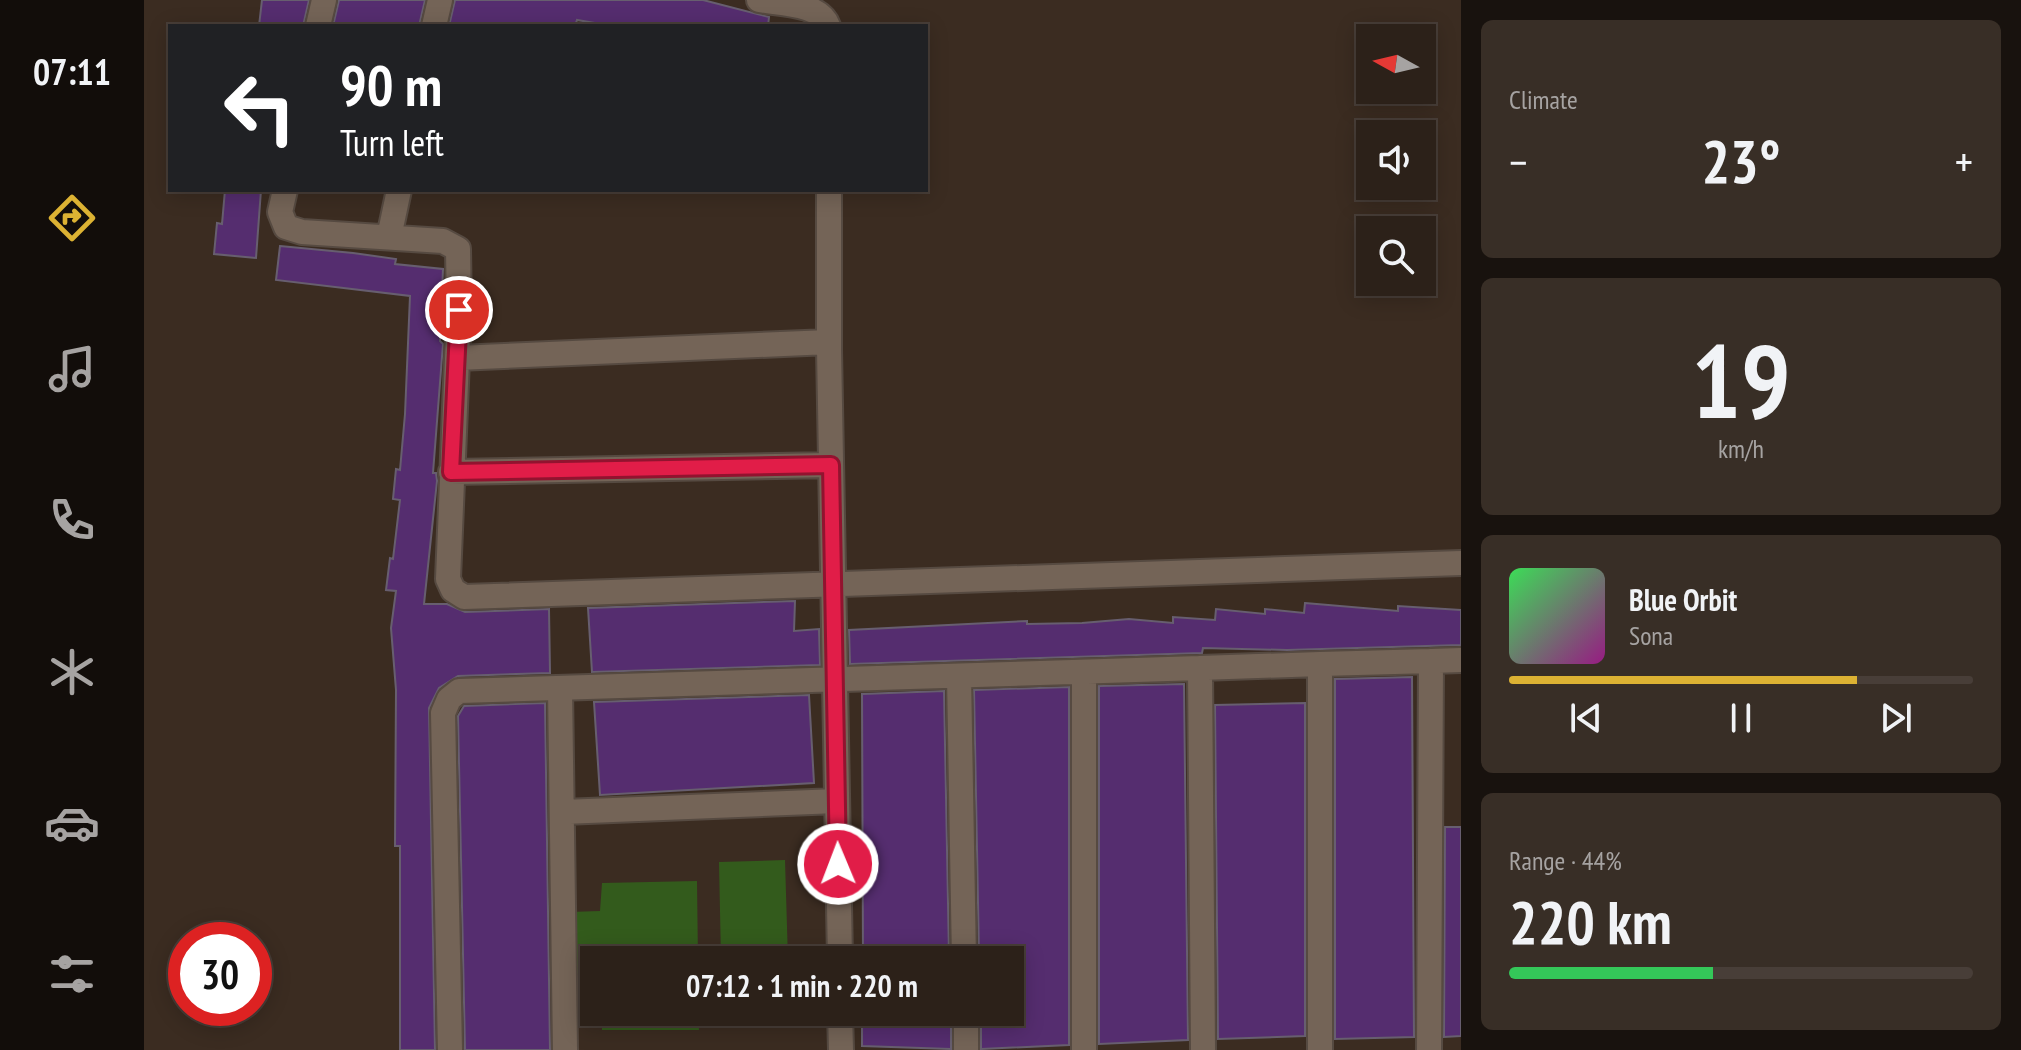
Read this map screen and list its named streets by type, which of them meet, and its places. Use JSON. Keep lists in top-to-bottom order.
{
  "north": "left",
  "page": {
    "tabs": "07:11",
    "tile": [
      "Climate",
      ["19", "km/h"],
      ["Range · 44%", "220 km"]
    ],
    "turn": ["90 m", "Turn left"],
    "heat": ["−", "23°", "+"],
    "song": ["Blue Orbit", "Sona"],
    "limit": "30",
    "trip": "07:12 · 1 min · 220 m"
  }
}
